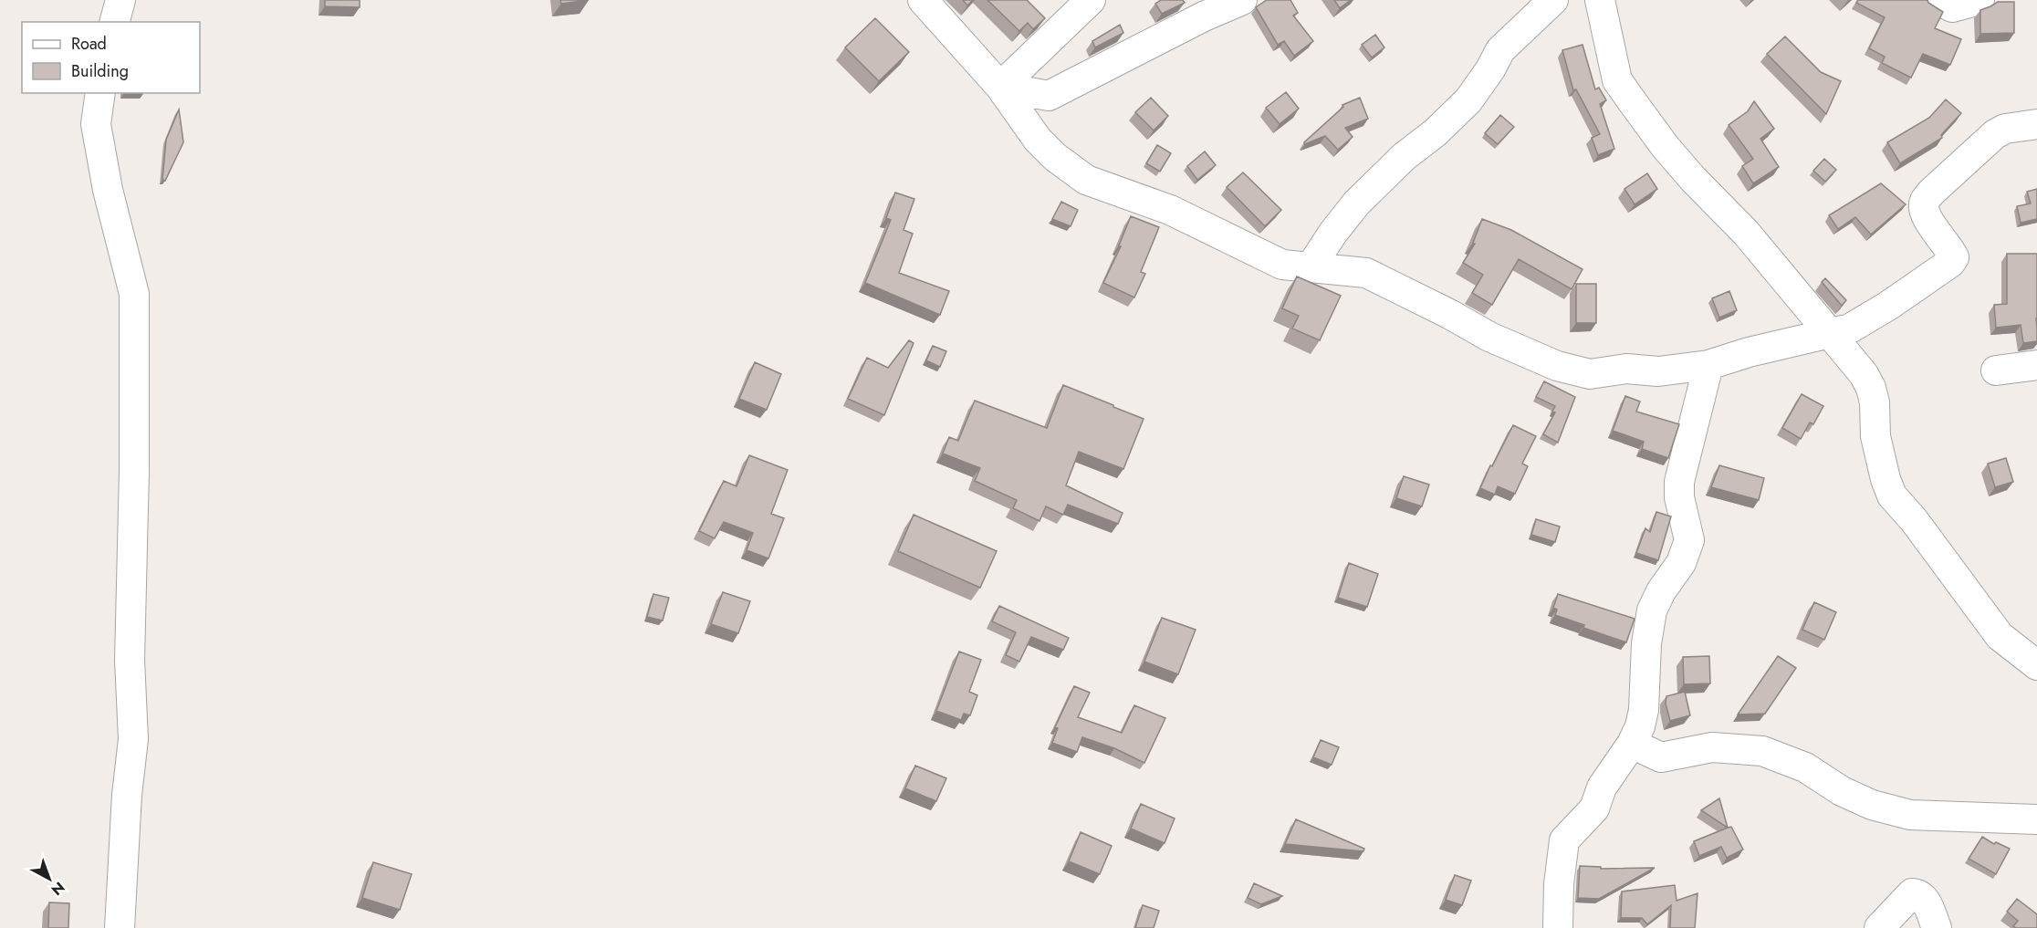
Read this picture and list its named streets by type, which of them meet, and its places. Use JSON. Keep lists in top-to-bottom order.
{
  "legend": ["Road", "Building"],
  "north": "bottom right"
}
